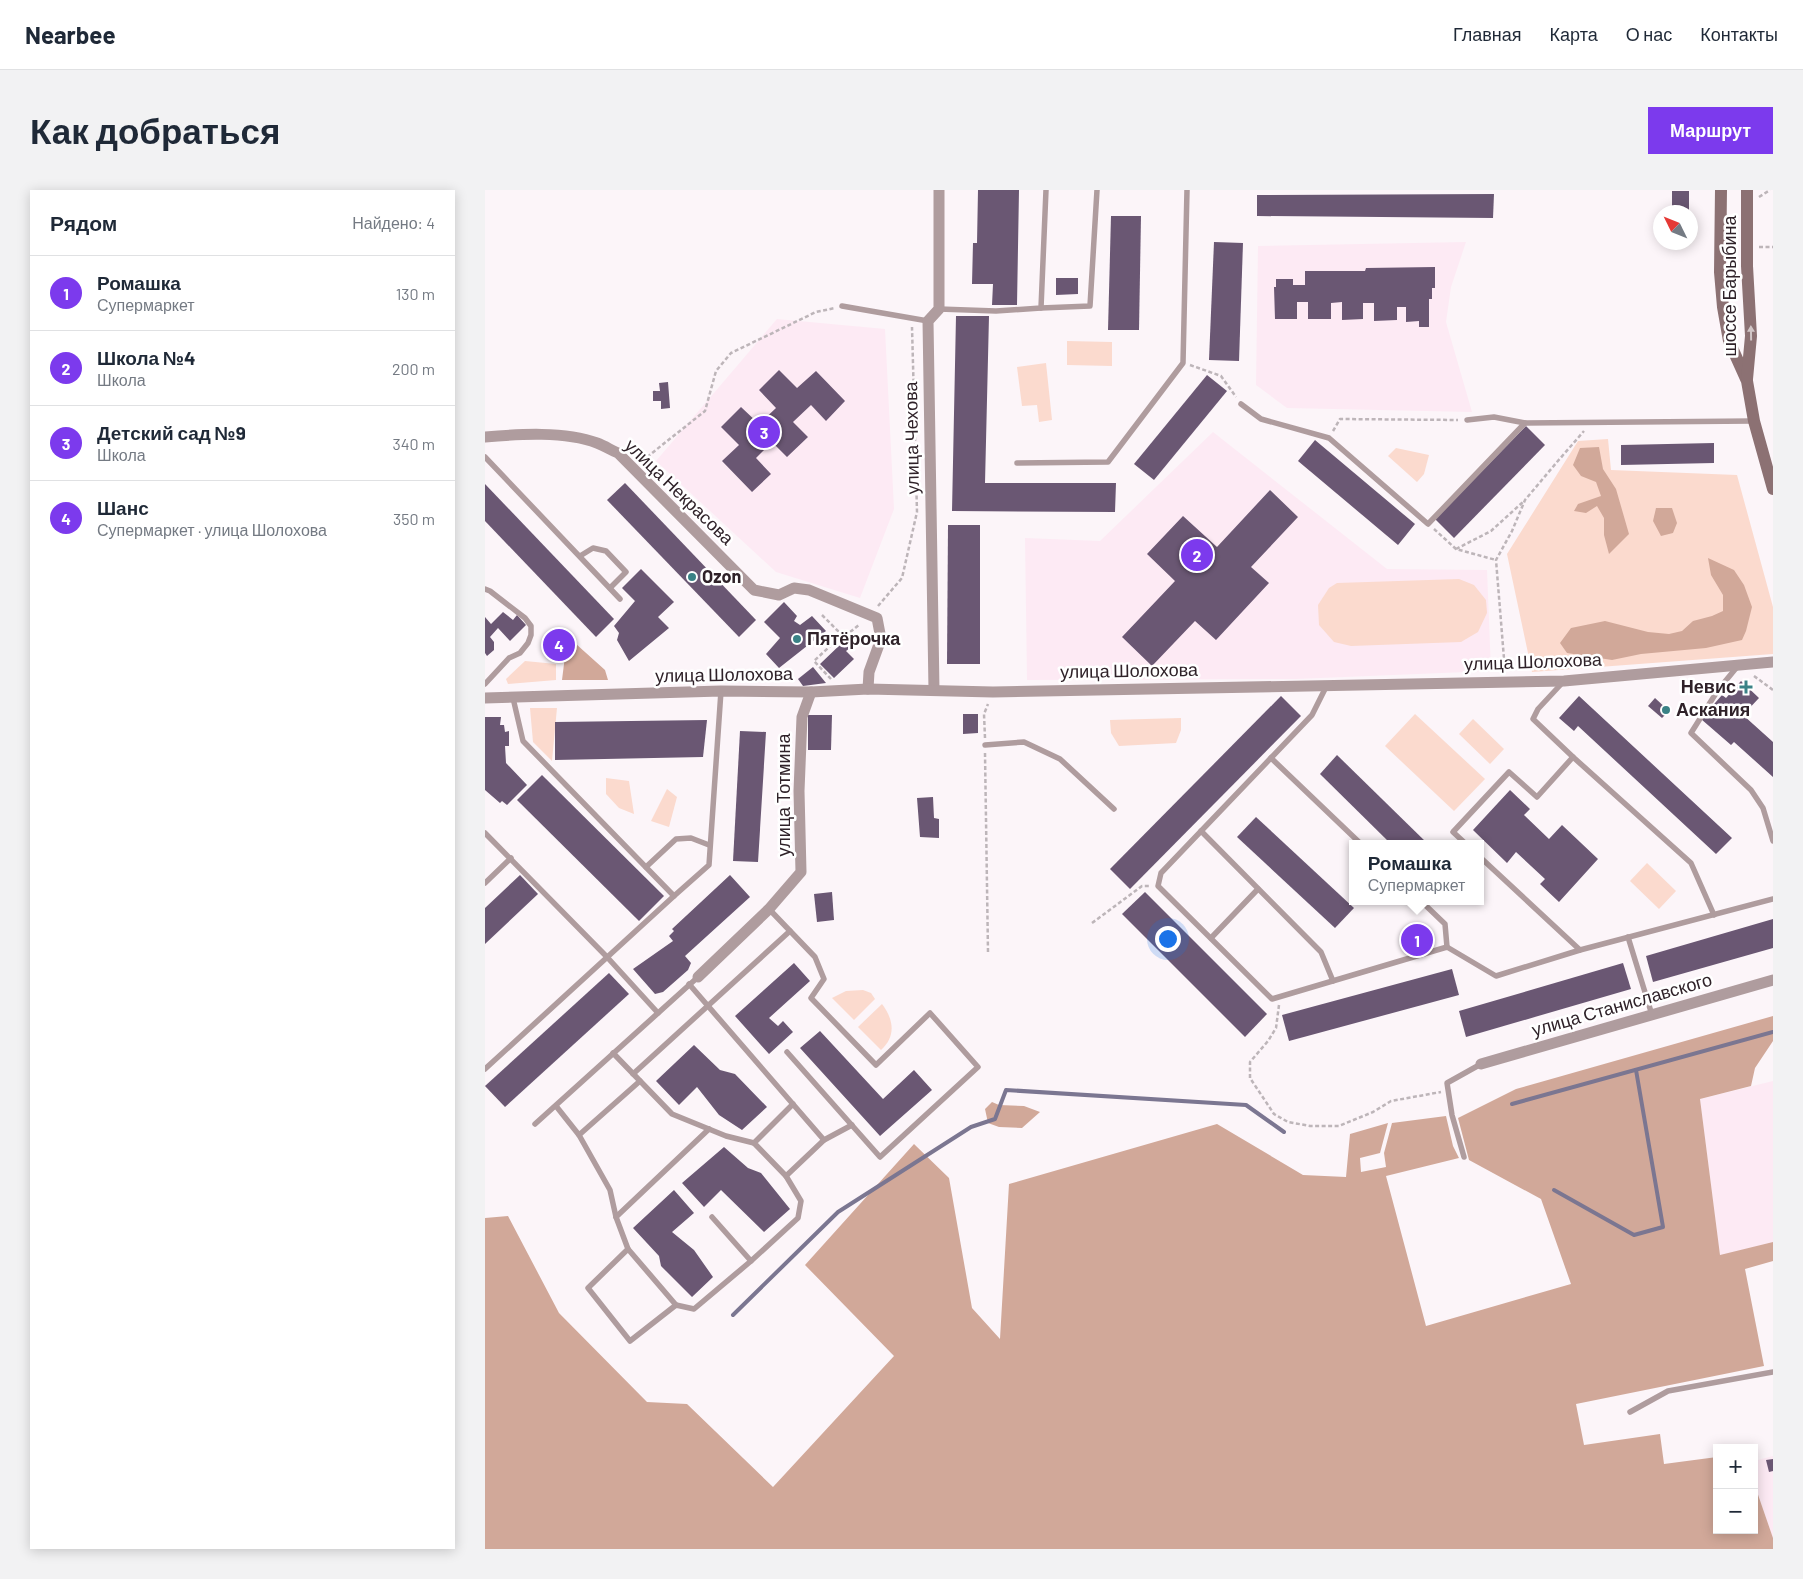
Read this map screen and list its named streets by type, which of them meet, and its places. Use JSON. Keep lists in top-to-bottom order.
{
  "streets": {
    "main road": ["шоссе Барыбина"],
    "street": [
      "улица Чехова",
      "улица Некрасова",
      "улица Шолохова",
      "улица Тотмина",
      "улица Станиславского"
    ]
  },
  "crossings": [
    ["улица Чехова", "улица Шолохова"],
    ["улица Шолохова", "улица Тотмина"]
  ],
  "places": {
    "other": ["Ozon", "Пятёрочка", "Аскания"],
    "health": ["Невис"]
  },
  "north": "top left",
  "page": {
    "header": "Nearbee",
    "nav": [
      "Главная",
      "Карта",
      "О нас",
      "Контакты"
    ],
    "buttons": "Маршрут",
    "title": "Как добраться",
    "heading": ["Рядом", "Найдено: 4"],
    "list": [
      {
        "mark": "1",
        "name": "Ромашка",
        "note": "Супермаркет",
        "value": "130 m"
      },
      {
        "mark": "2",
        "name": "Школа №4",
        "note": "Школа",
        "value": "200 m"
      },
      {
        "mark": "3",
        "name": "Детский сад №9",
        "note": "Школа",
        "value": "340 m"
      },
      {
        "mark": "4",
        "name": "Шанс",
        "note": "Супермаркет · улица Шолохова",
        "value": "350 m"
      }
    ],
    "pins": [
      "3",
      "2",
      "4",
      "1"
    ],
    "popup": ["Ромашка", "Супермаркет"],
    "map_buttons": ["+", "−"]
  }
}
